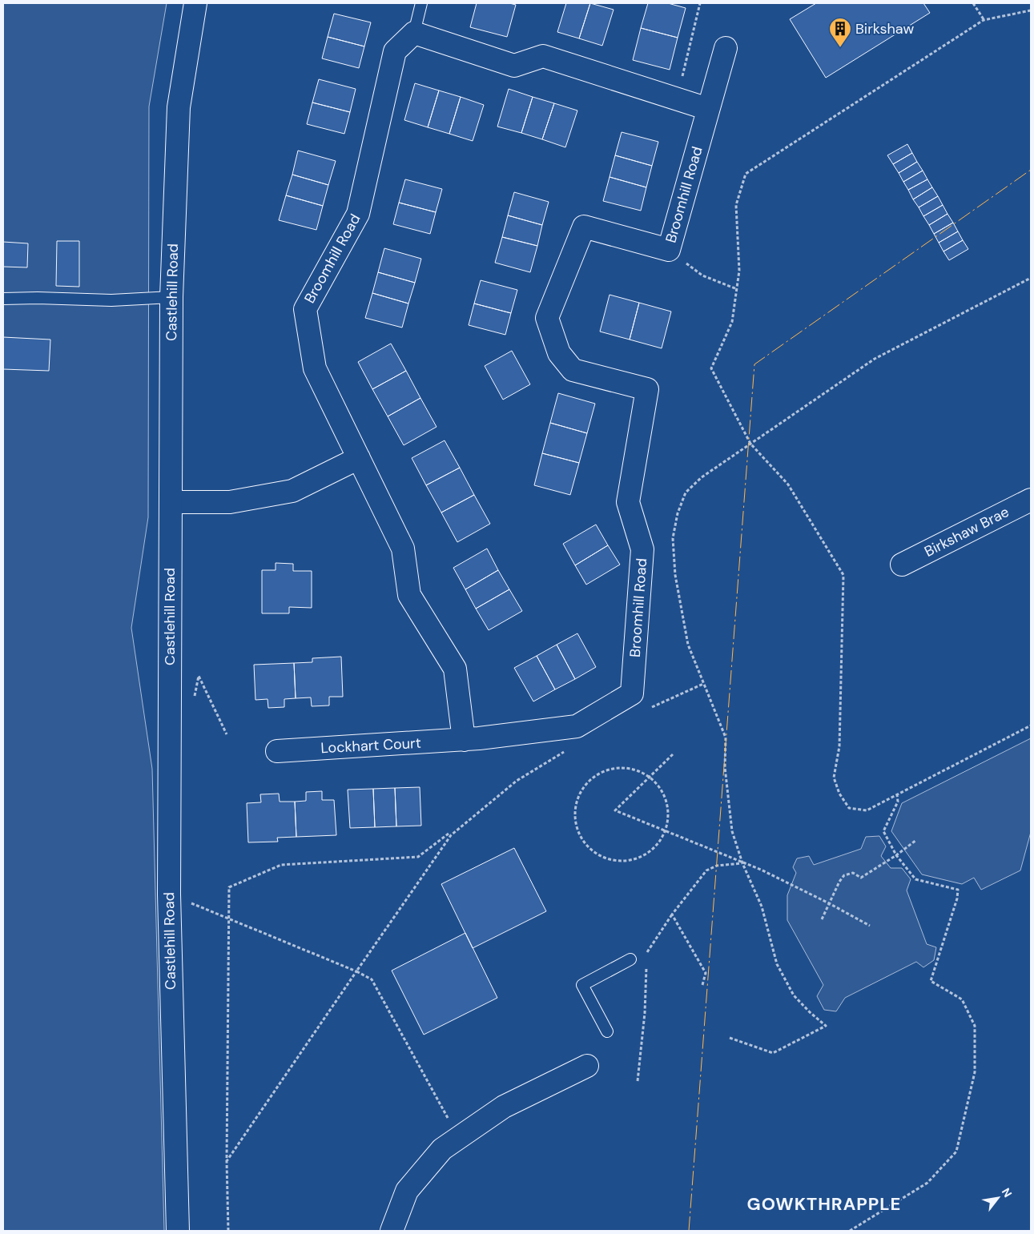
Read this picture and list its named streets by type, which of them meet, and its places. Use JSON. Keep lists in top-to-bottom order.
{
  "streets": {
    "street": [
      "Broomhill Road",
      "Castlehill Road",
      "Birkshaw Brae",
      "Lockhart Court"
    ]
  },
  "crossings": [
    ["Broomhill Road", "Lockhart Court"]
  ],
  "districts": ["GOWKTHRAPPLE"],
  "places": {
    "building": ["Birkshaw"]
  },
  "north": "top right"
}
